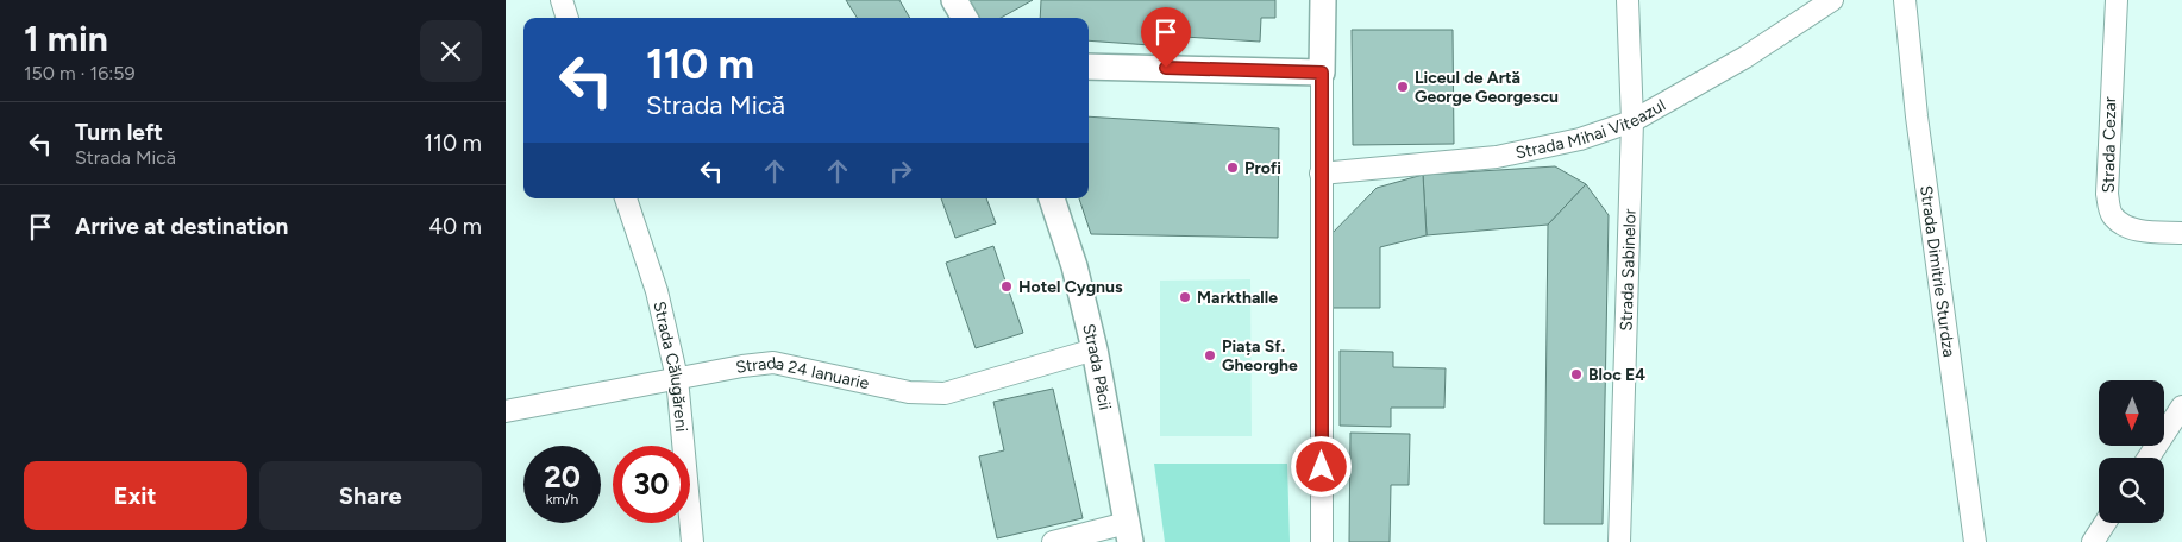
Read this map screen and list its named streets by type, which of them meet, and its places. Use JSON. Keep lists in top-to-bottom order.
{
  "streets": {
    "street": [
      "Strada Mihai Viteazul",
      "Strada Cezar",
      "Strada Sabinelor",
      "Strada Dimitrie Sturdza",
      "Strada Călugăreni",
      "Strada Păcii",
      "Strada 24 Ianuarie"
    ]
  },
  "crossings": [
    ["Strada Mihai Viteazul", "Strada Sabinelor"],
    ["Strada Călugăreni", "Strada 24 Ianuarie"],
    ["Strada Păcii", "Strada 24 Ianuarie"]
  ],
  "places": [
    "Liceul de Artă George Georgescu",
    "Profi",
    "Hotel Cygnus",
    "Markthalle",
    "Piața Sf. Gheorghe",
    "Bloc E4"
  ],
  "north": "bottom",
  "page": {
    "heading": ["1 min", "150 m · 16:59"],
    "turn": ["110 m", "Strada Mică"],
    "list": [
      {
        "name": "Turn left",
        "note": "Strada Mică",
        "value": "110 m"
      },
      {
        "name": "Arrive at destination",
        "value": "40 m"
      }
    ],
    "speed": "20 km/h",
    "limit": "30",
    "buttons": ["Exit", "Share"]
  }
}
